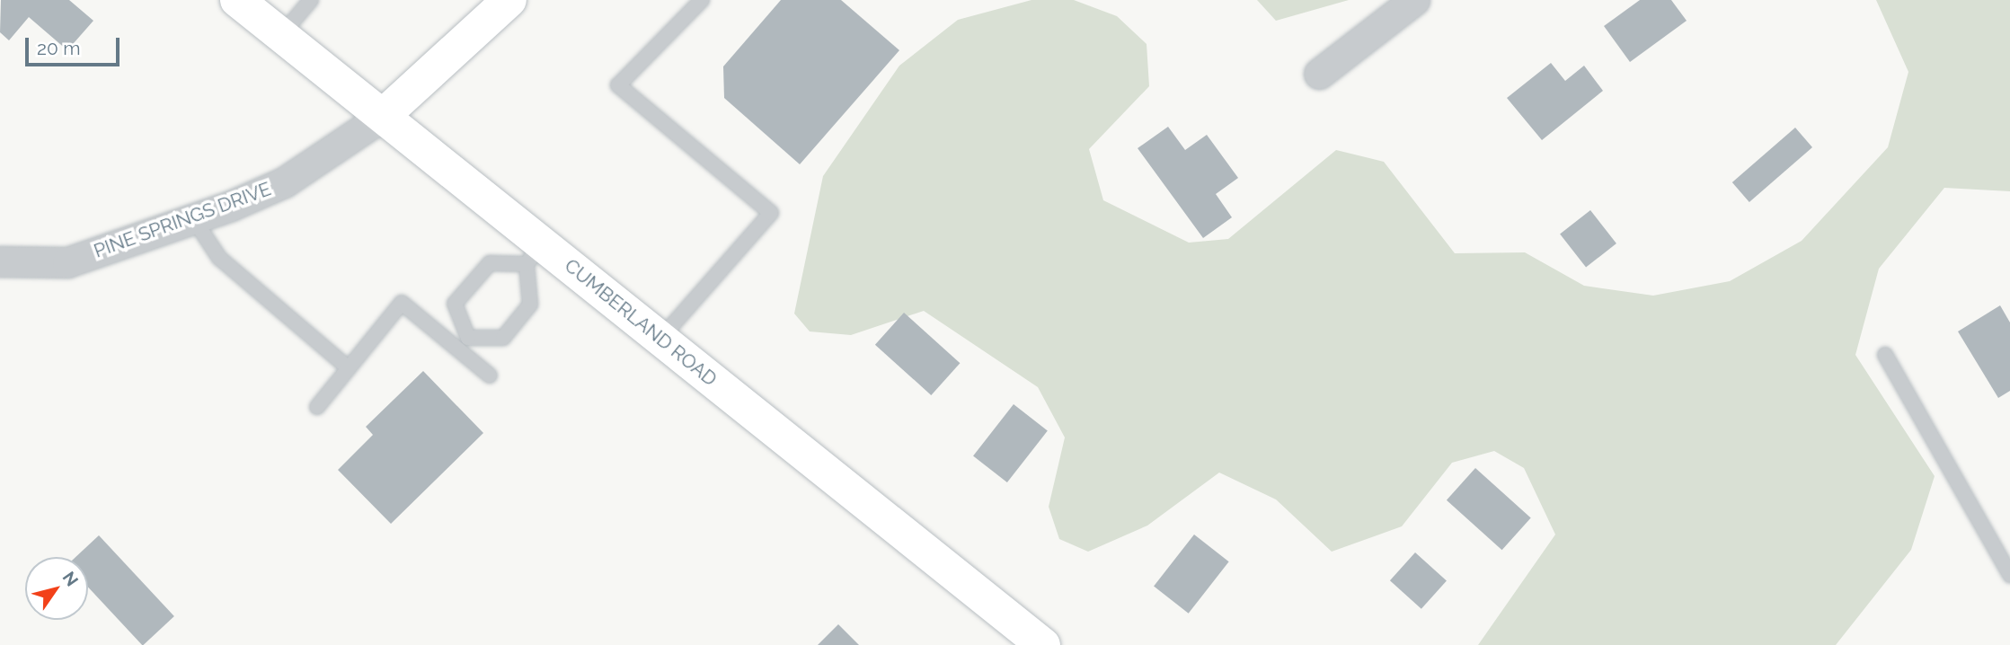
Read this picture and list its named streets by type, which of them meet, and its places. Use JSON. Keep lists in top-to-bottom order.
{
  "streets": {
    "main road": ["CUMBERLAND ROAD"],
    "street": ["PINE SPRINGS DRIVE"]
  },
  "crossings": [
    ["PINE SPRINGS DRIVE", "CUMBERLAND ROAD"]
  ],
  "scale_bar": "20 m",
  "north": "top right"
}
